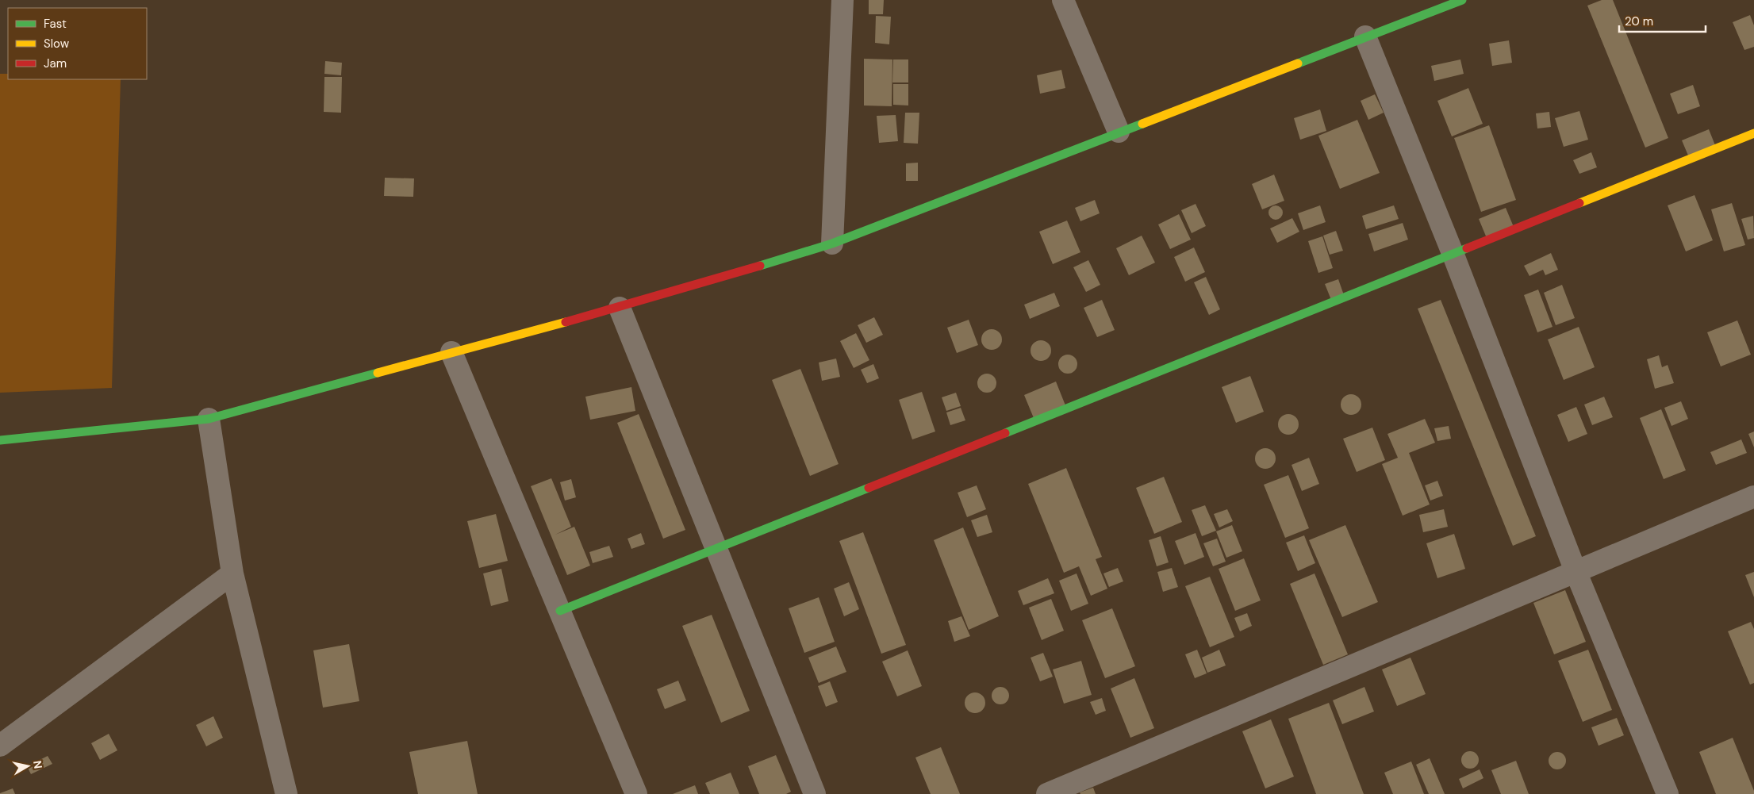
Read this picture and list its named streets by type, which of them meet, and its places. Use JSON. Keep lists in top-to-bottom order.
{
  "legend": ["Fast", "Slow", "Jam"],
  "scale_bar": "20 m",
  "north": "right"
}
